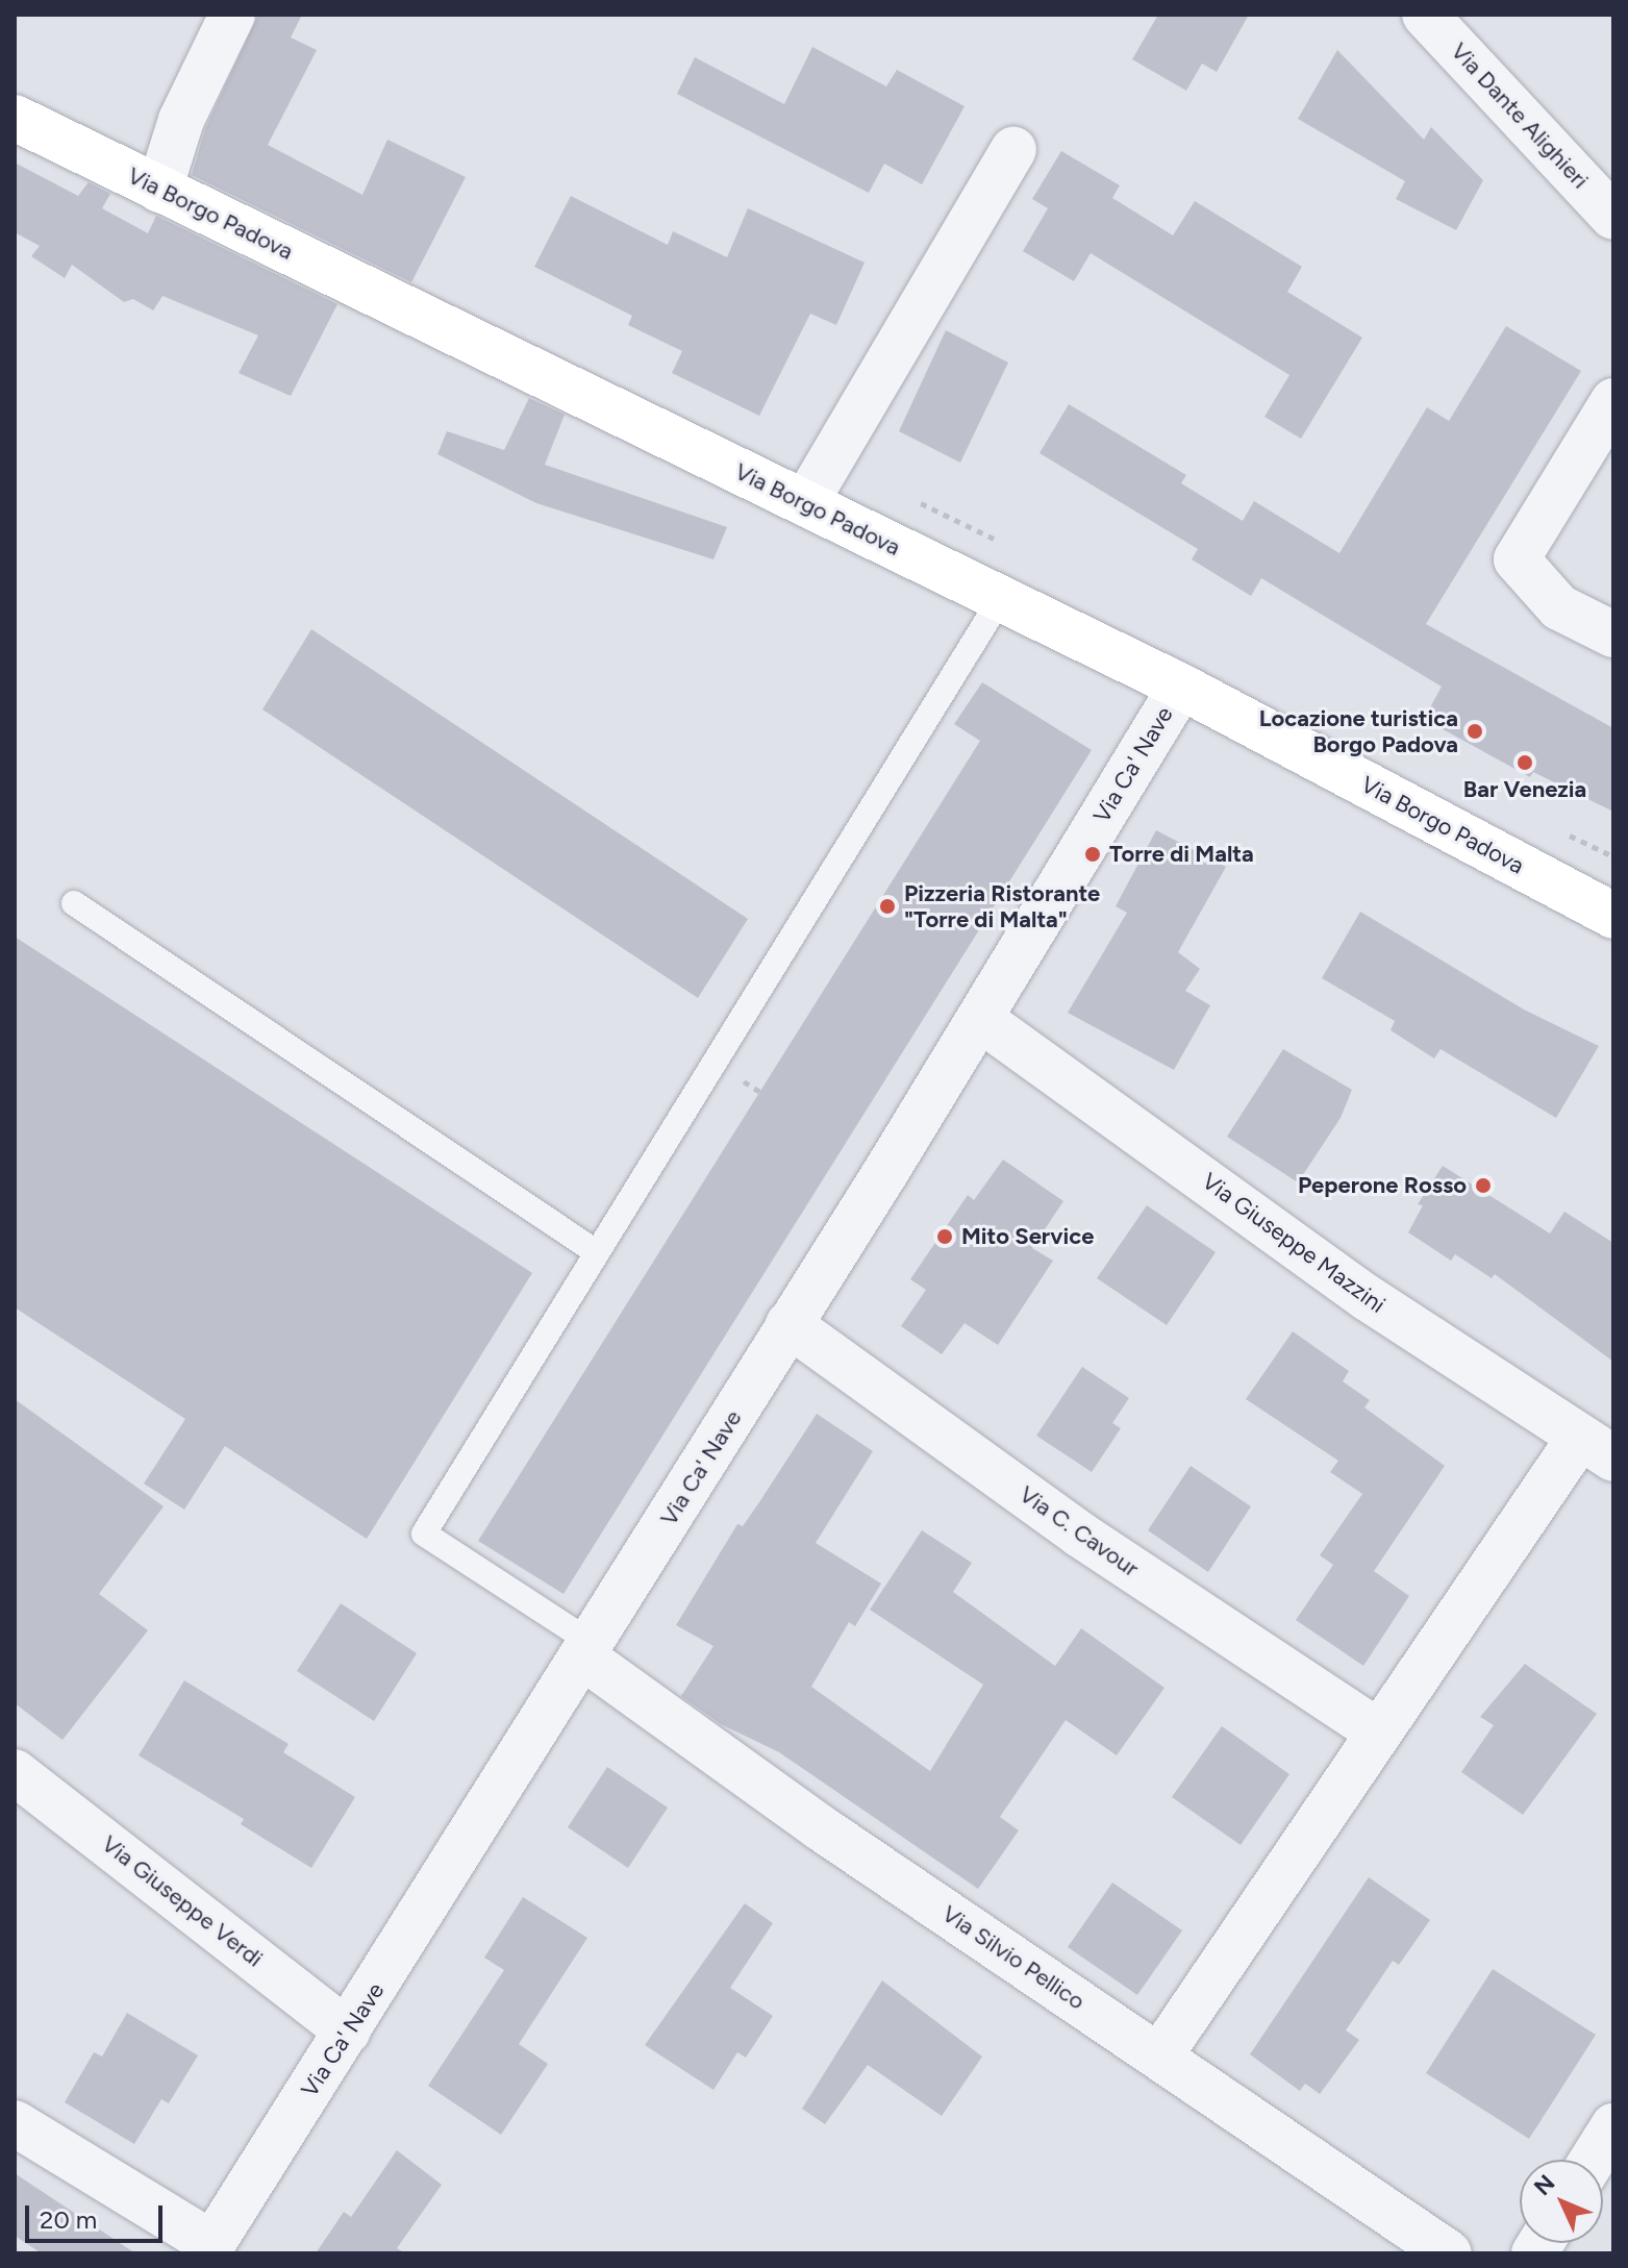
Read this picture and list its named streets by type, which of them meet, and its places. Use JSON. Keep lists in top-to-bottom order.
{
  "streets": {
    "street": [
      "Via Dante Alighieri",
      "Via Borgo Padova",
      "Via Ca' Nave",
      "Via Giuseppe Mazzini",
      "Via C. Cavour",
      "Via Giuseppe Verdi",
      "Via Silvio Pellico"
    ]
  },
  "crossings": [
    ["Via Borgo Padova", "Via Ca' Nave"],
    ["Via Ca' Nave", "Via Giuseppe Mazzini"],
    ["Via Ca' Nave", "Via C. Cavour"],
    ["Via Ca' Nave", "Via Giuseppe Verdi"],
    ["Via Ca' Nave", "Via Silvio Pellico"]
  ],
  "places": [
    "Locazione turistica Borgo Padova",
    "Bar Venezia",
    "Torre di Malta",
    "Pizzeria Ristorante \"Torre di Malta\"",
    "Peperone Rosso",
    "Mito Service"
  ],
  "scale_bar": "20 m",
  "north": "top left"
}
